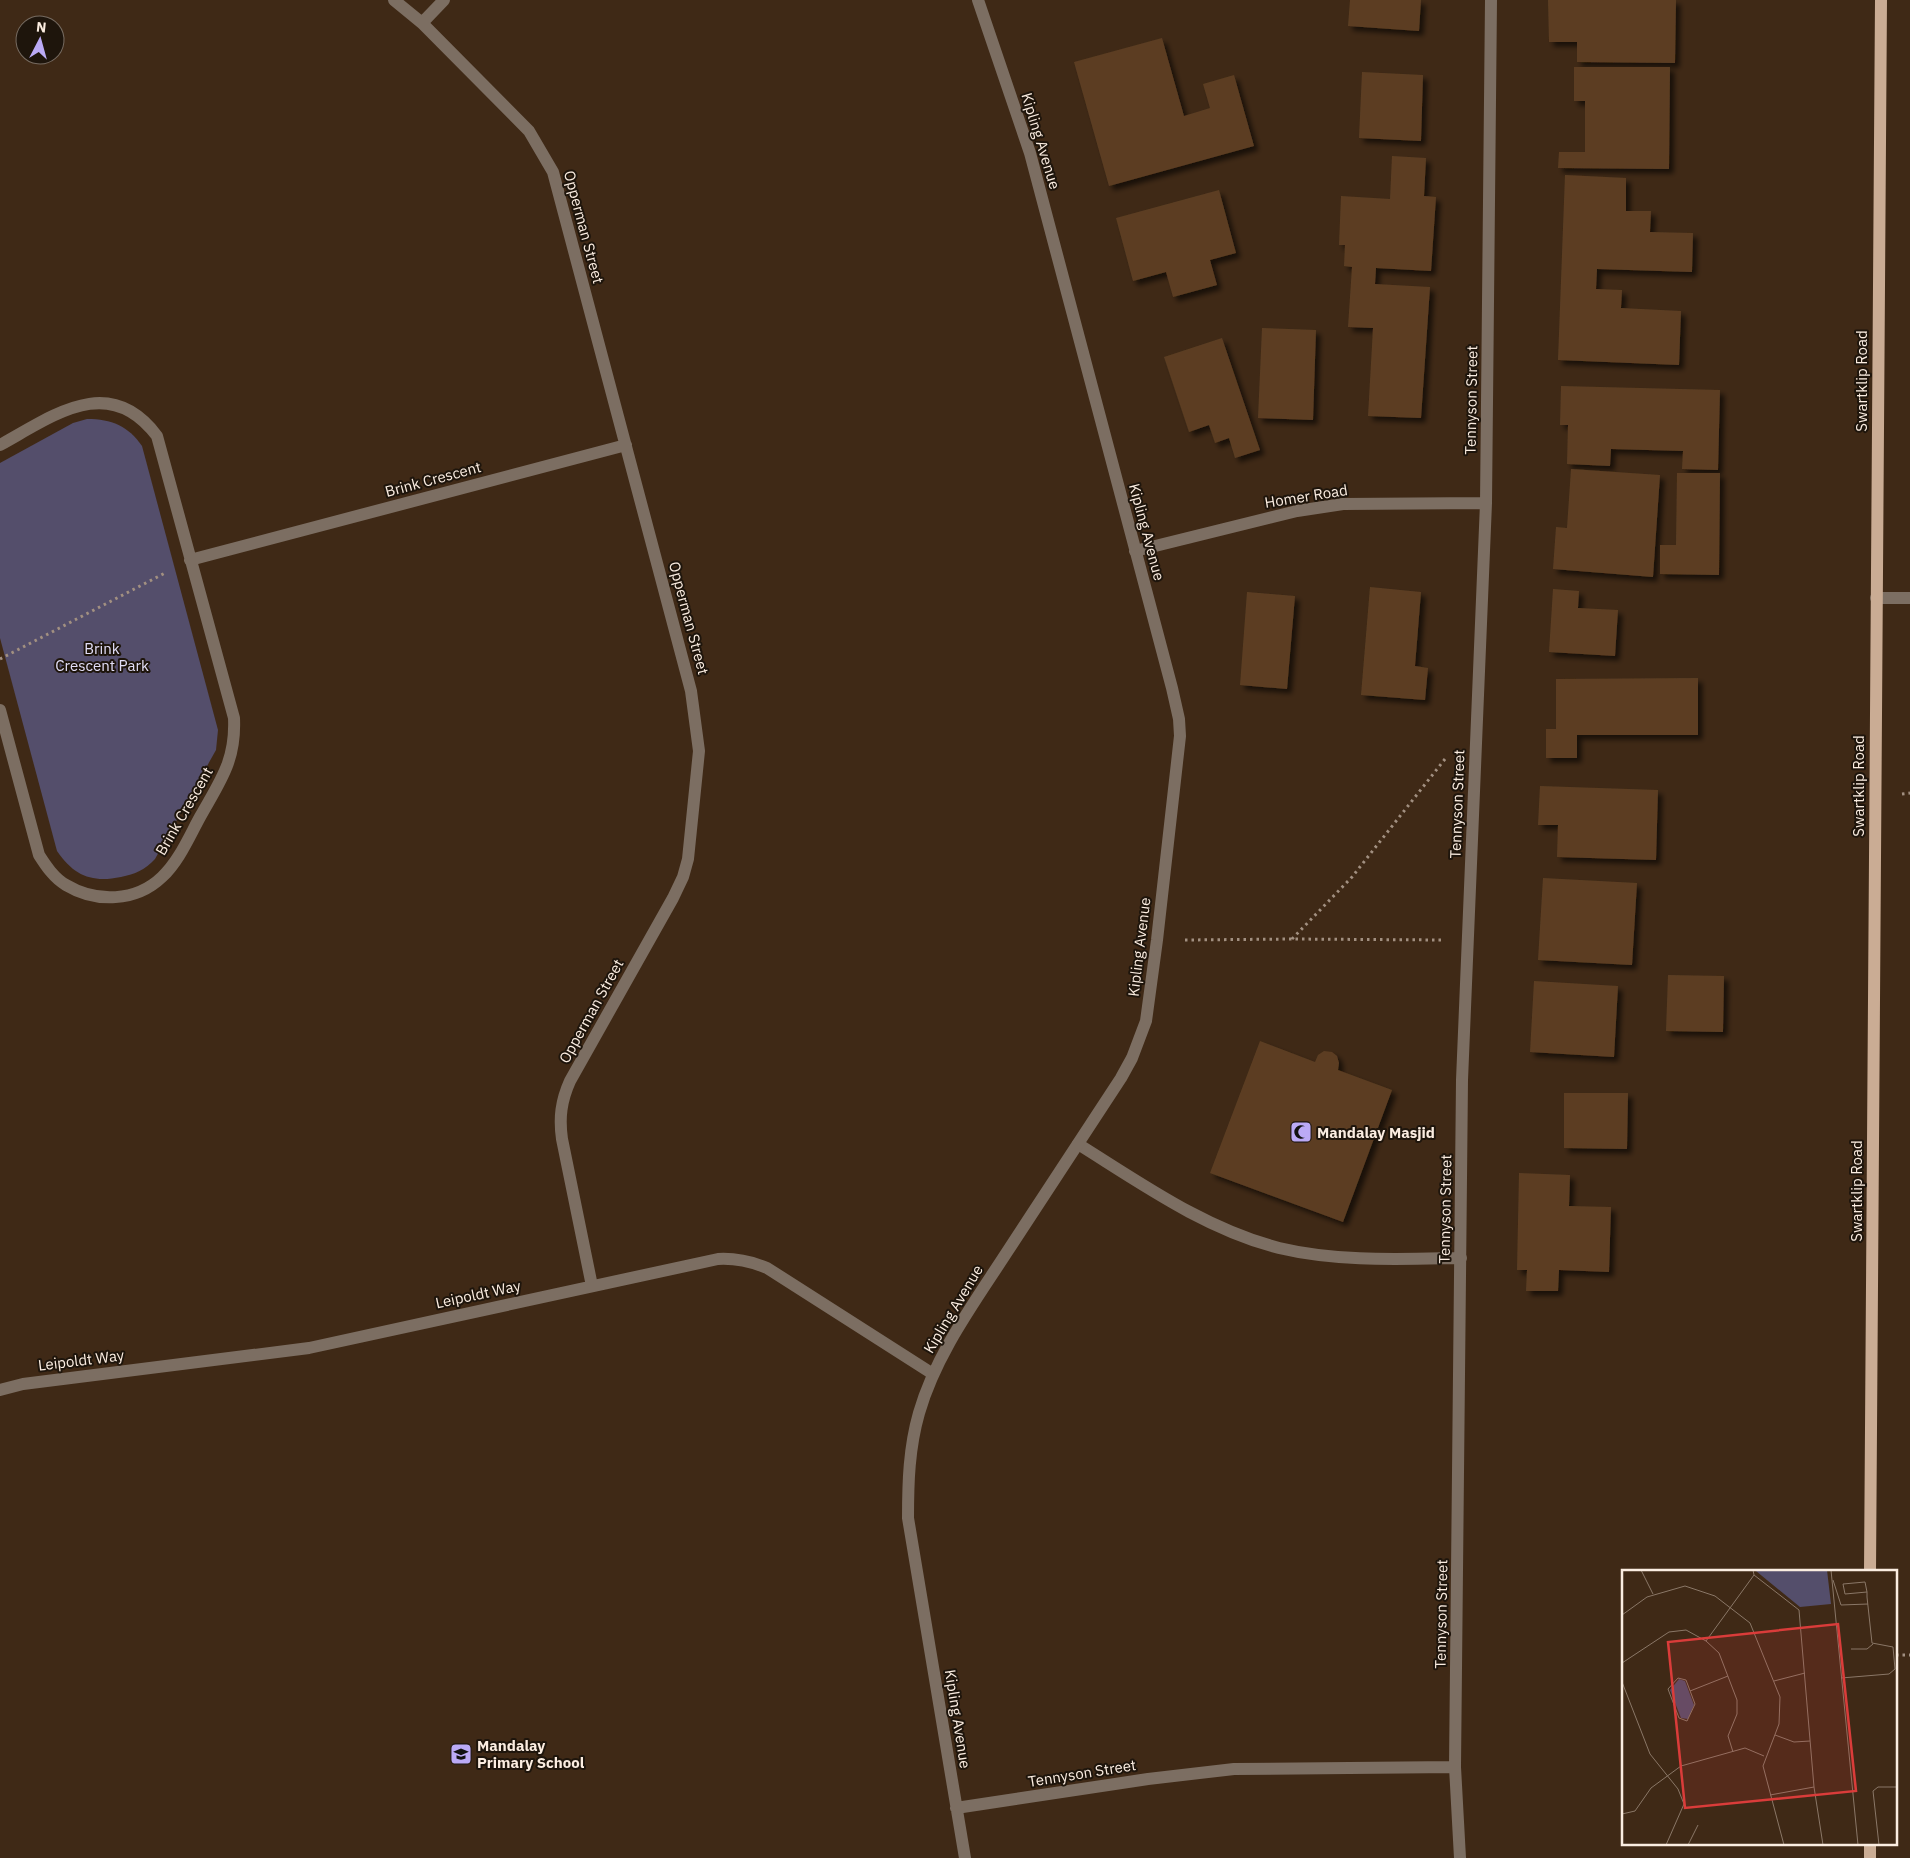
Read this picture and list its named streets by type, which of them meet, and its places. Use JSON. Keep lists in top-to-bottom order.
{
  "streets": {
    "main road": ["Swartklip Road"],
    "street": [
      "Kipling Avenue",
      "Opperman Street",
      "Tennyson Street",
      "Brink Crescent",
      "Homer Road",
      "Leipoldt Way"
    ]
  },
  "crossings": [
    ["Kipling Avenue", "Tennyson Street"],
    ["Kipling Avenue", "Homer Road"],
    ["Kipling Avenue", "Leipoldt Way"],
    ["Opperman Street", "Brink Crescent"],
    ["Opperman Street", "Leipoldt Way"],
    ["Tennyson Street", "Homer Road"]
  ],
  "parks": ["Brink Crescent Park"],
  "places": {
    "mosque": ["Mandalay Masjid"],
    "school or university": ["Mandalay Primary School"]
  },
  "north": "top"
}
